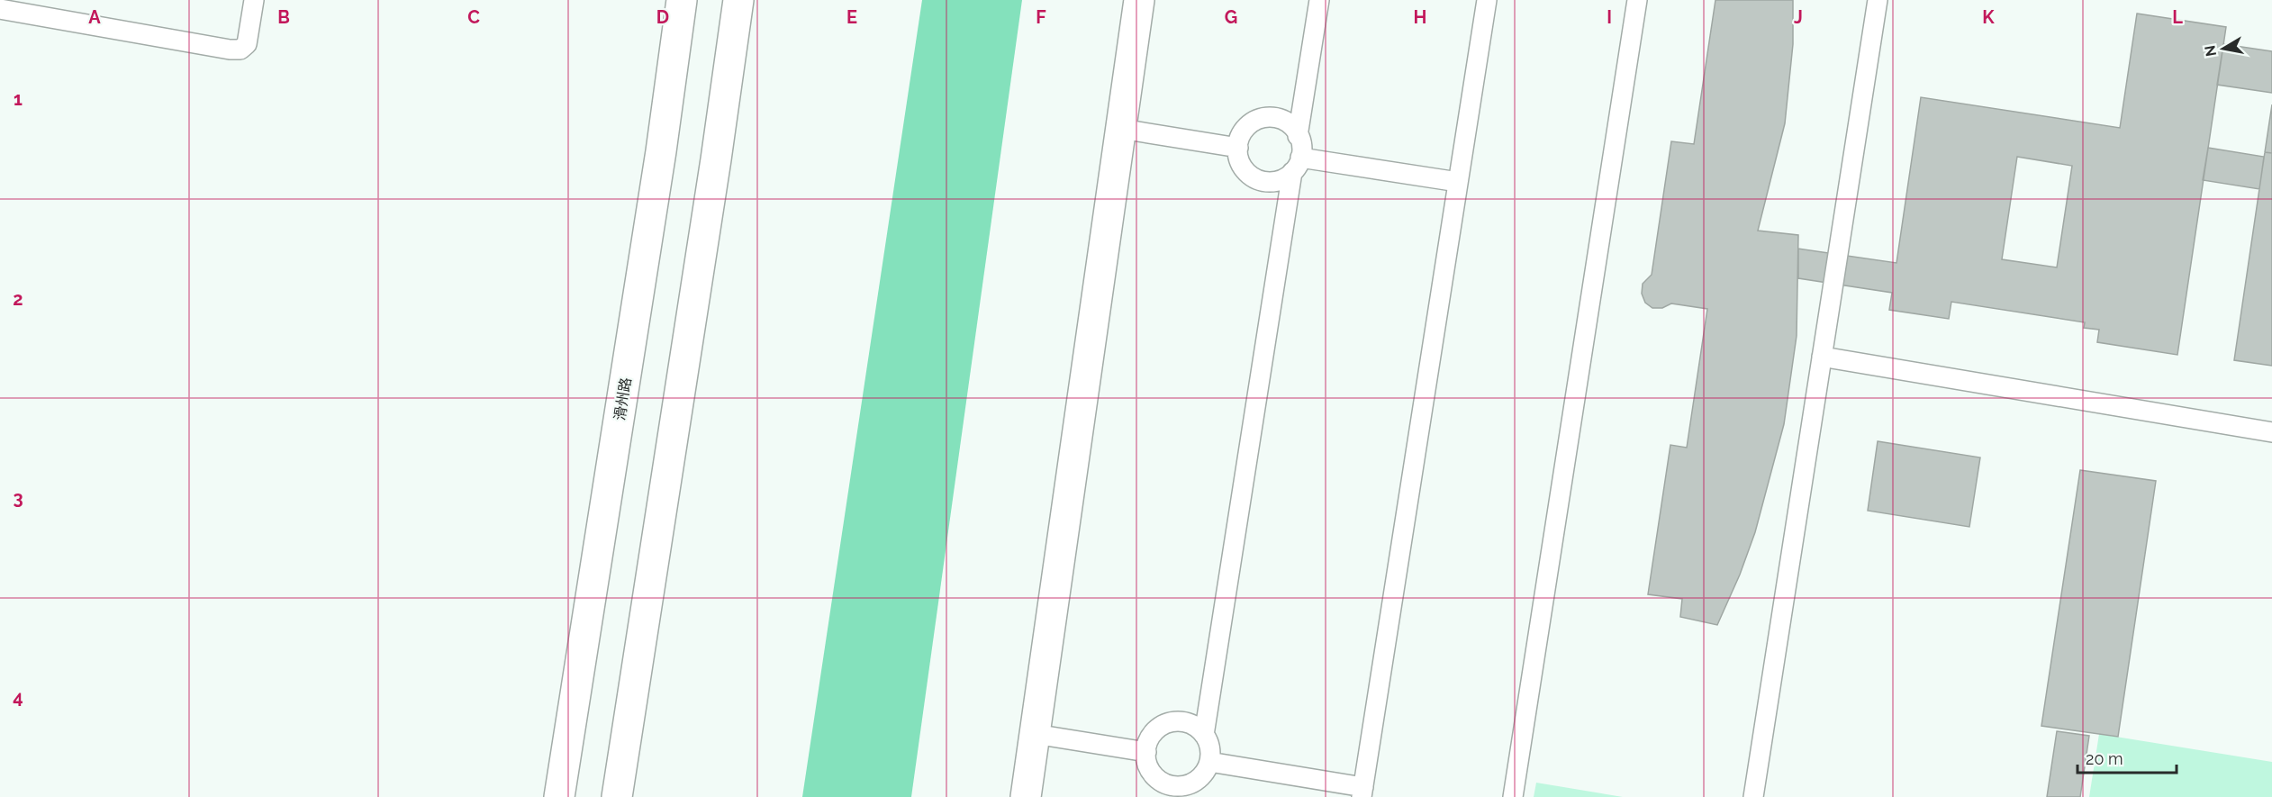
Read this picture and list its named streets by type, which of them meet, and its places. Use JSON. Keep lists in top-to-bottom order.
{
  "streets": {
    "main road": ["滑州路"]
  },
  "scale_bar": "20 m",
  "north": "left",
  "grid": {
    "columns": [
      "A",
      "B",
      "C",
      "D",
      "E",
      "F",
      "G",
      "H",
      "I",
      "J",
      "K",
      "L"
    ],
    "rows": [
      "1",
      "2",
      "3",
      "4"
    ]
  }
}
